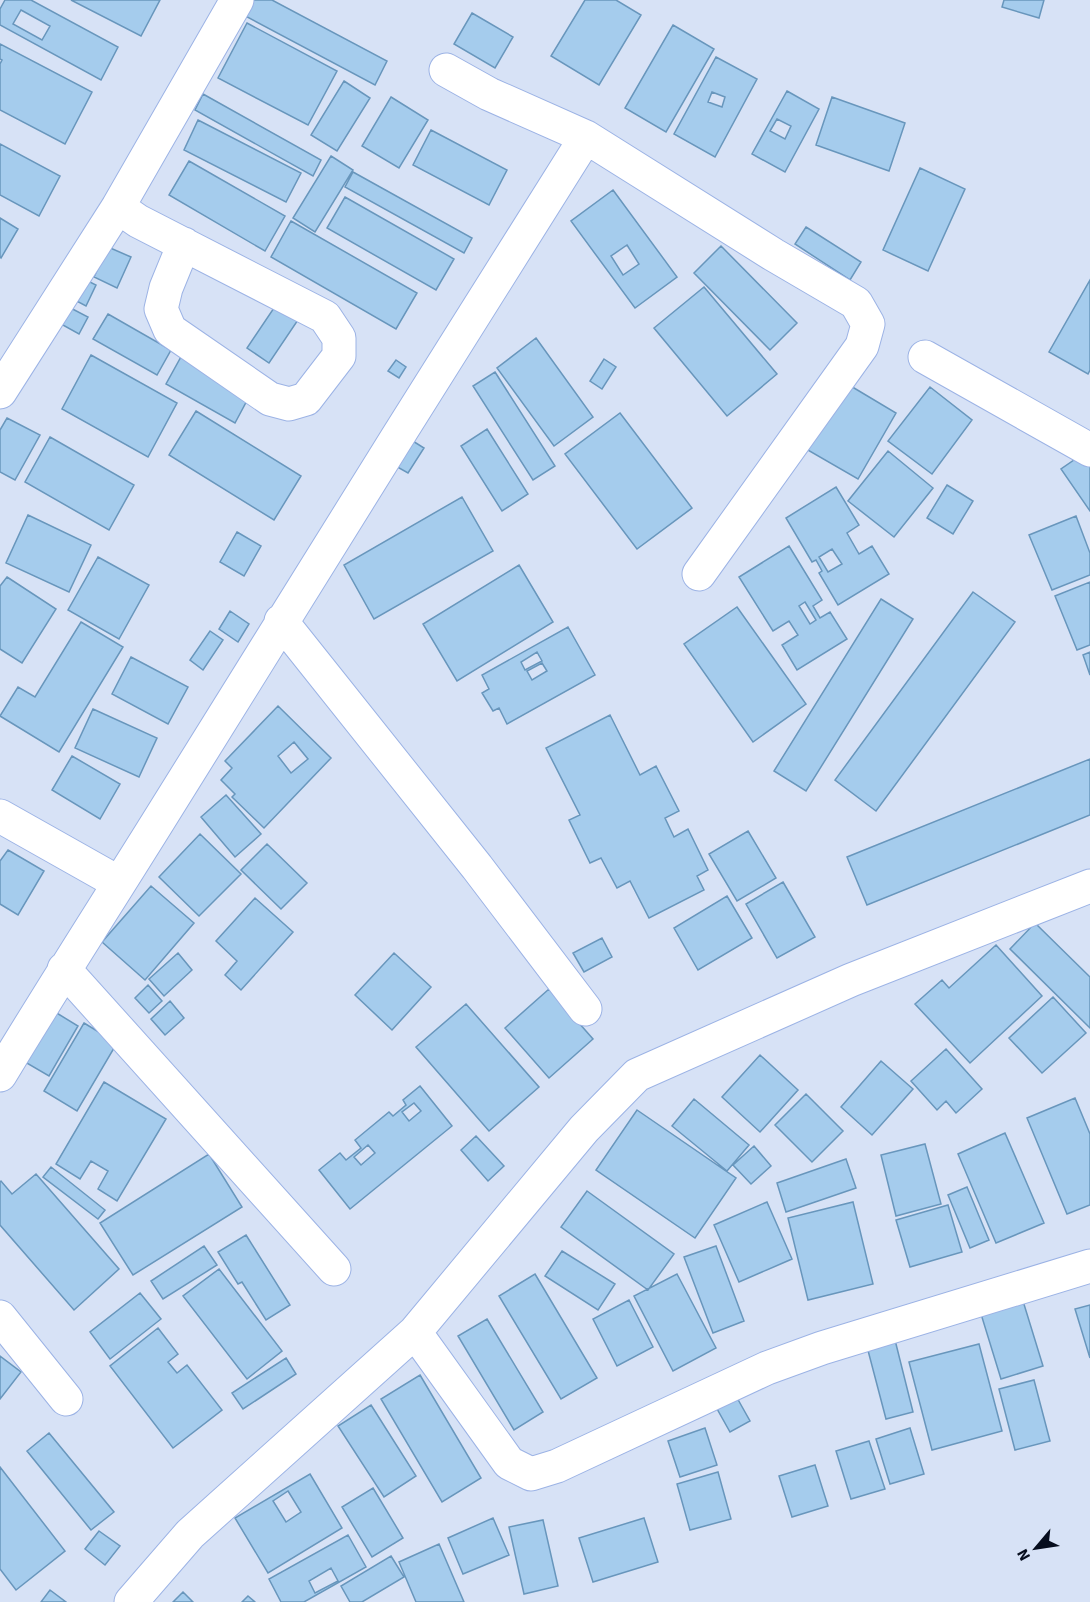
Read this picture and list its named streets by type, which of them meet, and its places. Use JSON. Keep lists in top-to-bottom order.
{
  "north": "bottom left"
}
